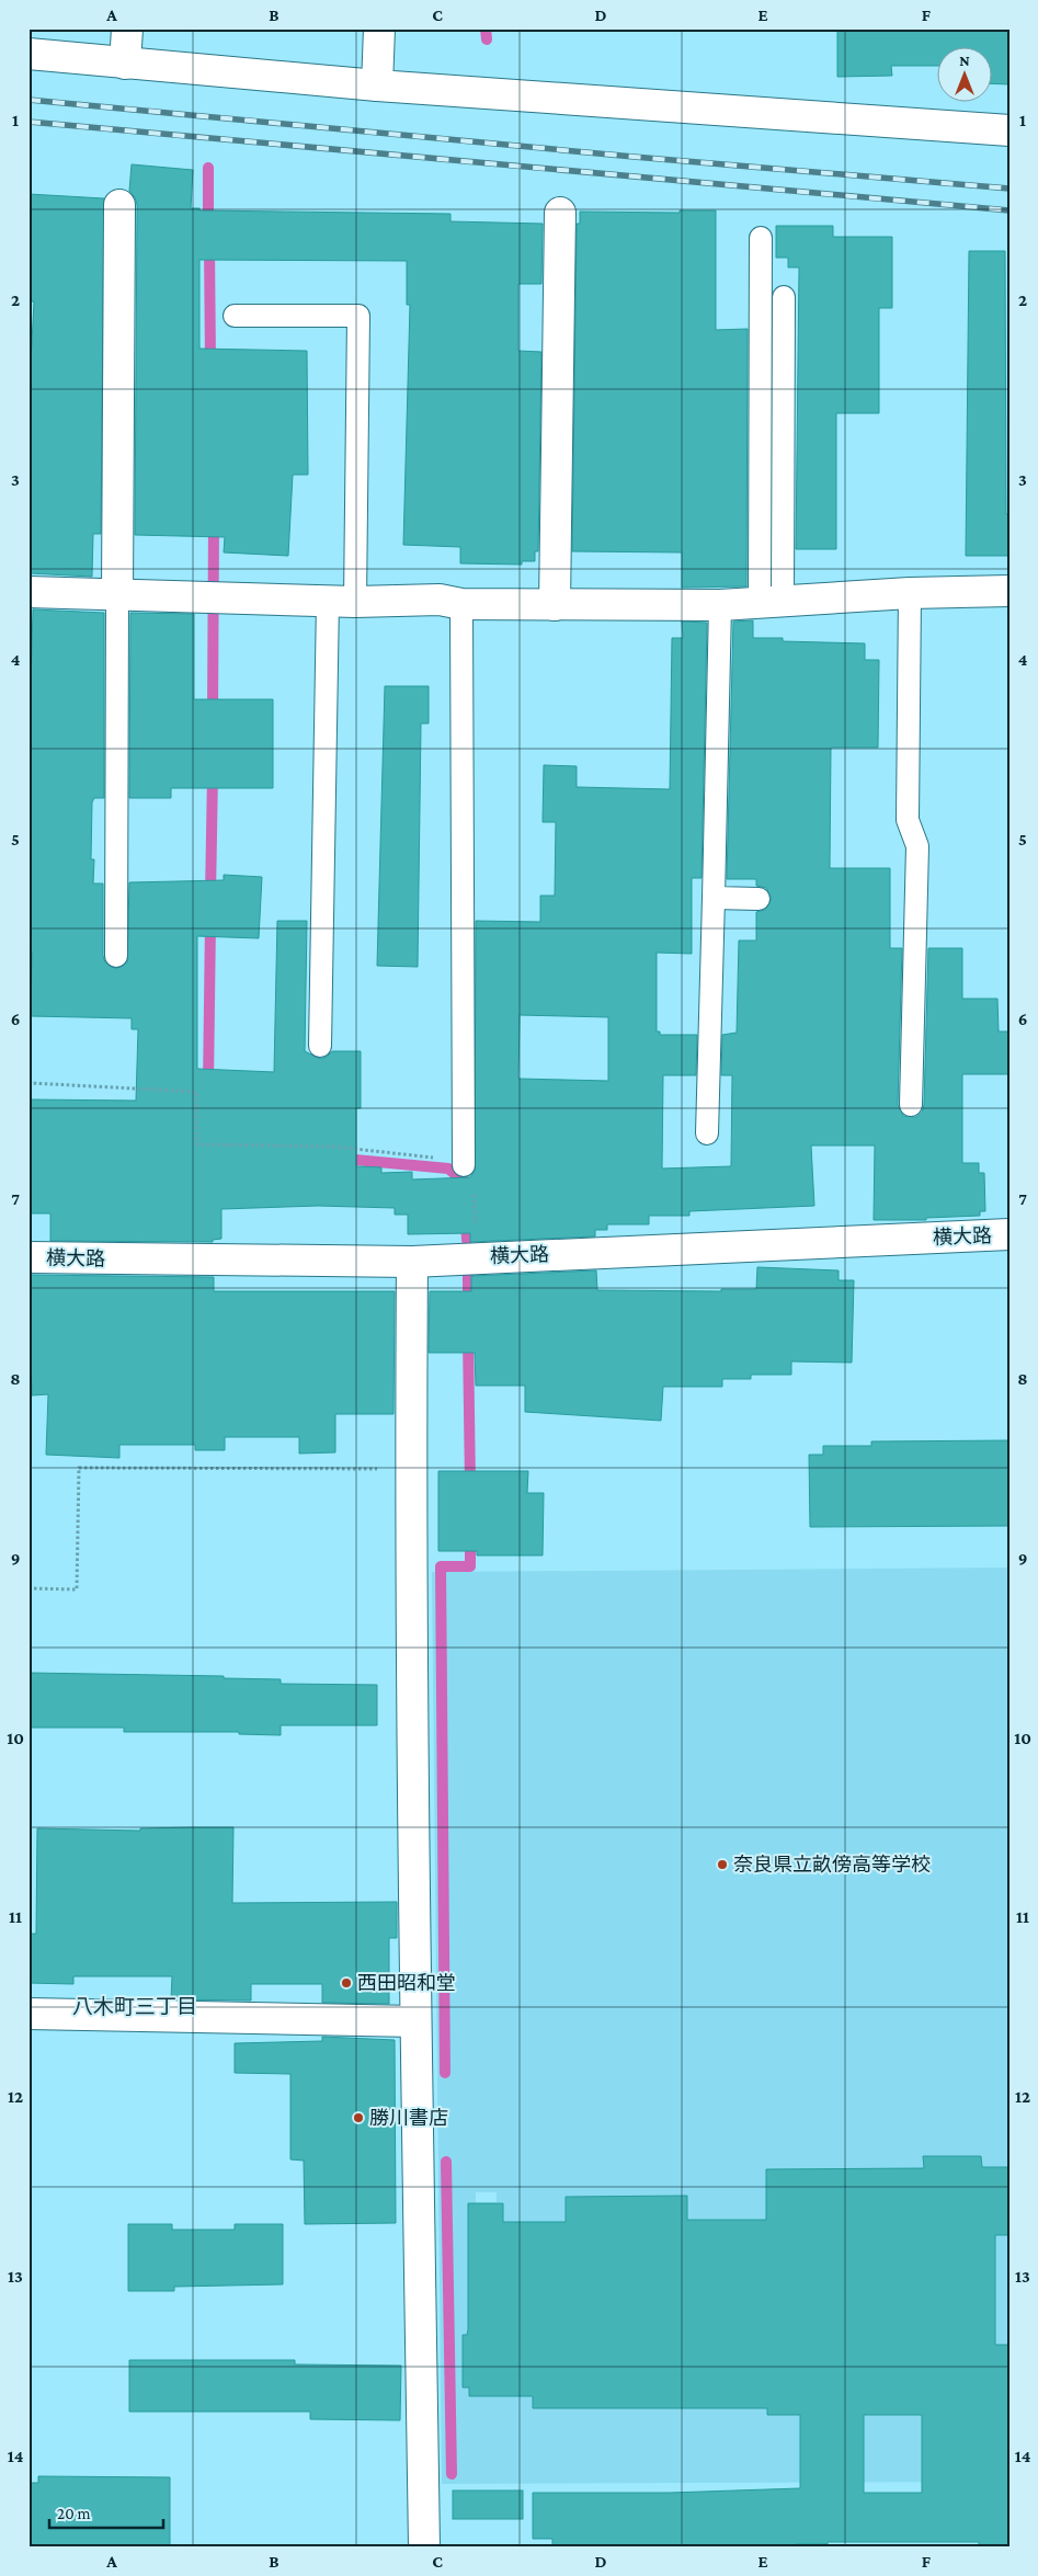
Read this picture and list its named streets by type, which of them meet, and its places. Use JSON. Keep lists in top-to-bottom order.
{
  "streets": {
    "street": ["横大路"]
  },
  "districts": ["八木町三丁目"],
  "places": ["奈良県立畝傍高等学校", "西田昭和堂", "勝川書店"],
  "scale_bar": "20 m",
  "north": "top",
  "grid": {
    "columns": [
      "A",
      "B",
      "C",
      "D",
      "E",
      "F"
    ],
    "rows": [
      "1",
      "2",
      "3",
      "4",
      "5",
      "6",
      "7",
      "8",
      "9",
      "10",
      "11",
      "12",
      "13",
      "14"
    ]
  }
}
